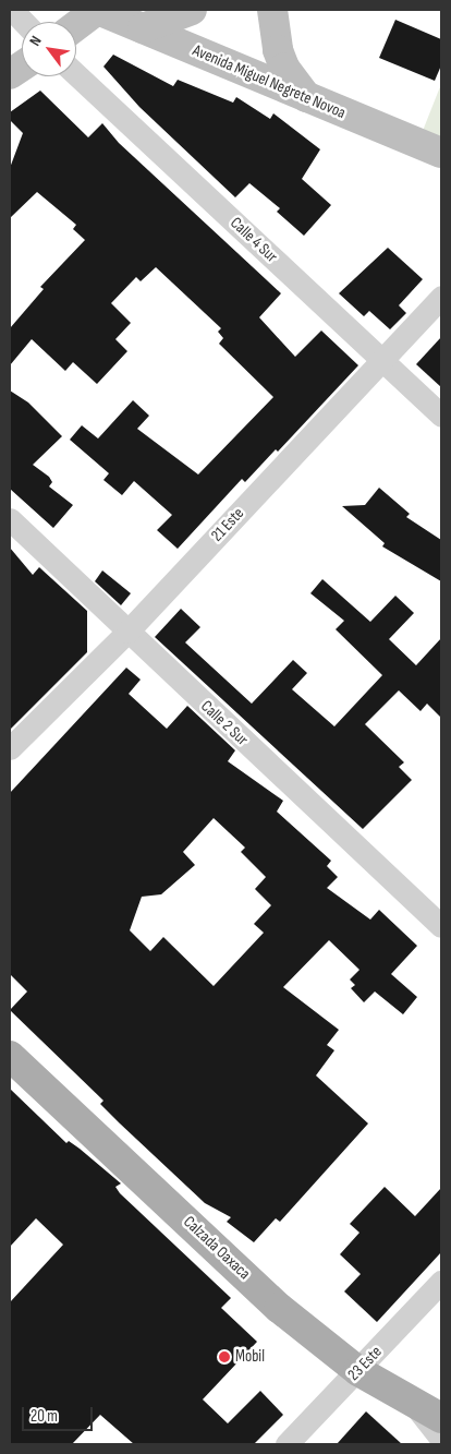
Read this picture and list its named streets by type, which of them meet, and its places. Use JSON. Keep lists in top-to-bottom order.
{
  "streets": {
    "main road": ["Avenida Miguel Negrete Novoa", "Calzada Oaxaca"],
    "street": [
      "Calle 4 Sur",
      "21 Este",
      "Calle 2 Sur",
      "23 Este"
    ]
  },
  "crossings": [
    ["Calle 4 Sur", "21 Este"],
    ["21 Este", "Calle 2 Sur"],
    ["Calzada Oaxaca", "23 Este"]
  ],
  "places": ["Mobil"],
  "scale_bar": "20 m",
  "north": "top left"
}
